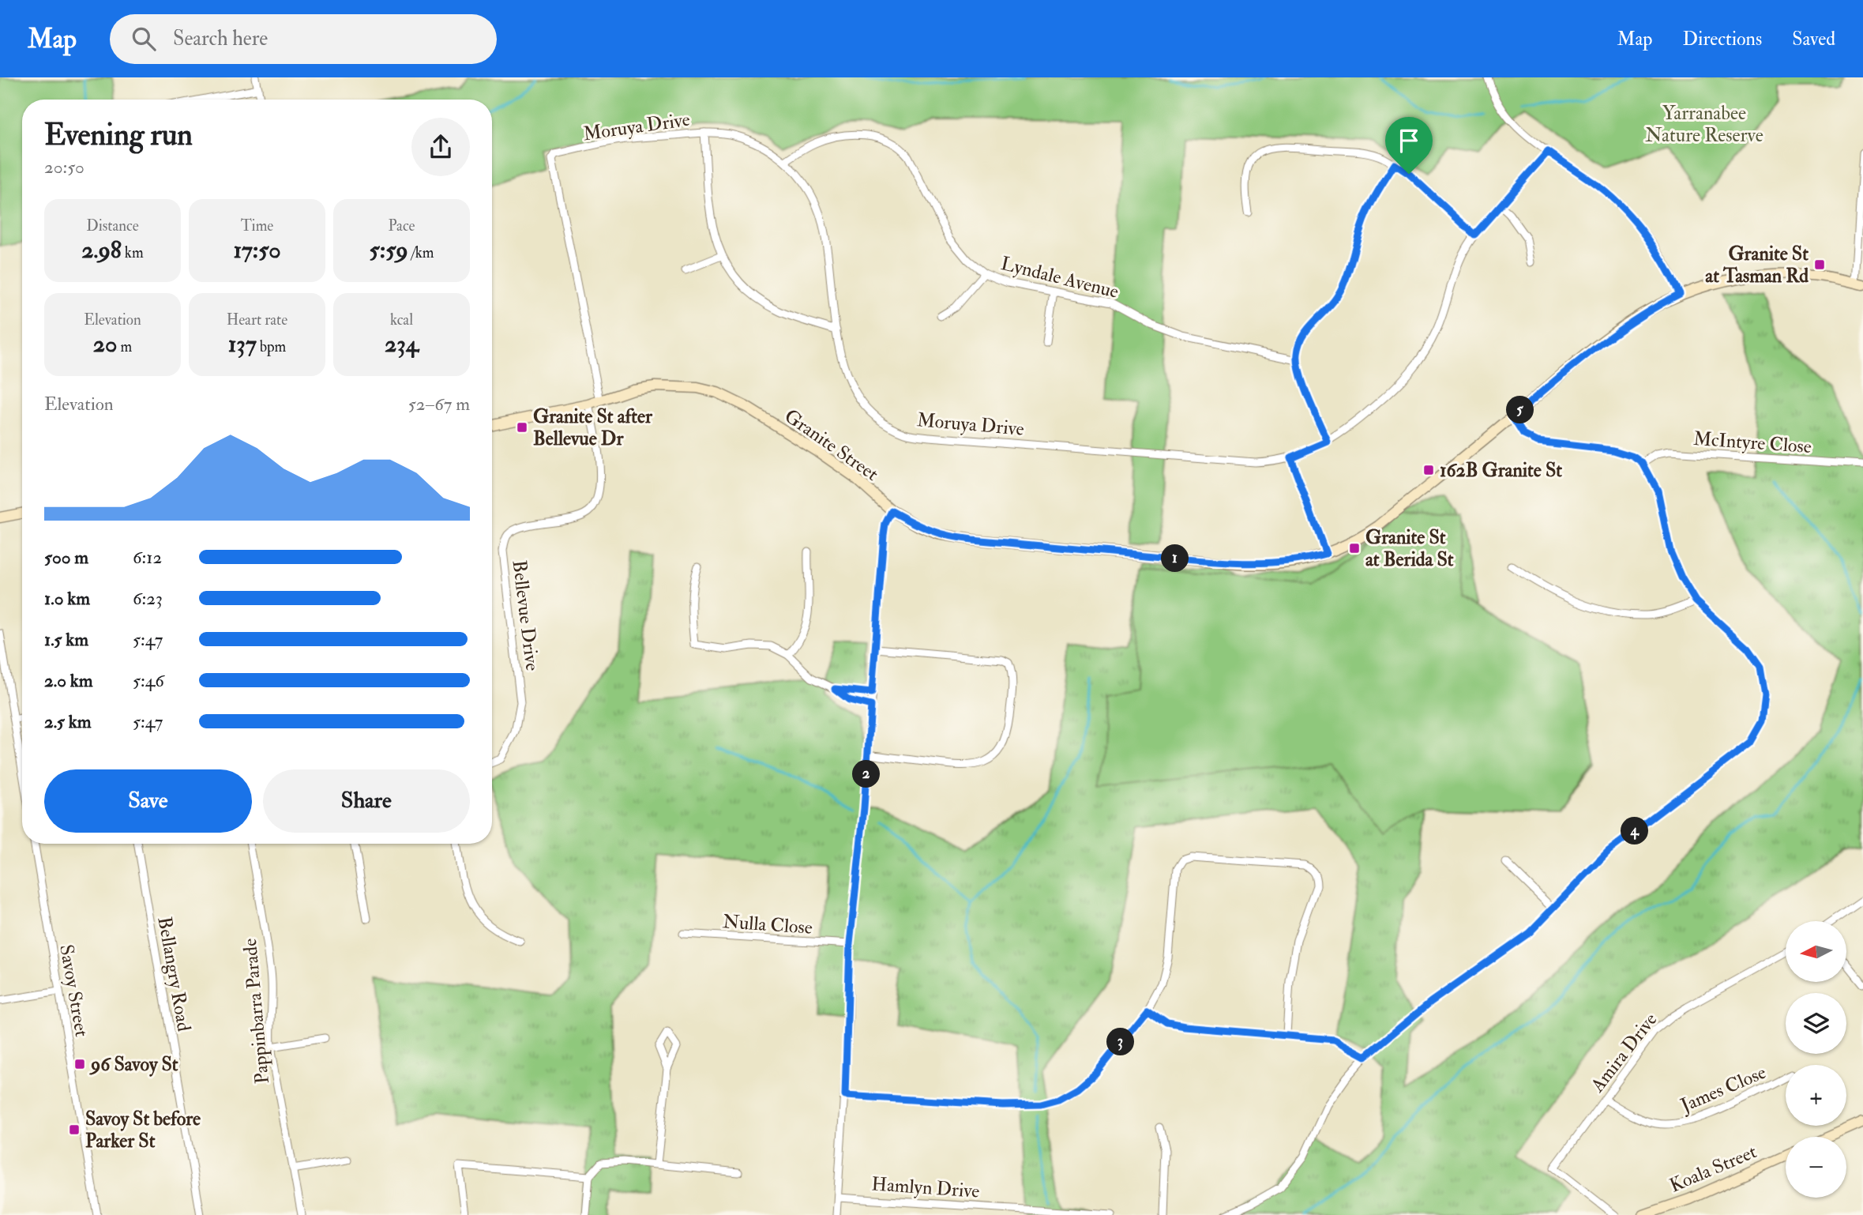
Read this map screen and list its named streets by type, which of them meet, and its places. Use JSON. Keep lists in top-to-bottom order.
{
  "streets": {
    "street": [
      "Moruya Drive",
      "Lyndale Avenue",
      "McIntyre Close",
      "Granite Street",
      "Bellevue Drive",
      "Nulla Close",
      "Bellangry Road",
      "Savoy Street",
      "Pappinbarra Parade",
      "Amira Drive",
      "James Close",
      "Koala Street",
      "Hamlyn Drive"
    ]
  },
  "crossings": [
    ["Moruya Drive", "Lyndale Avenue"],
    ["Moruya Drive", "Granite Street"],
    ["Granite Street", "Bellevue Drive"],
    ["Amira Drive", "James Close"]
  ],
  "parks": ["Yarranabee Nature Reserve"],
  "places": {
    "transit": [
      "Granite St at Tasman Rd",
      "Granite St after Bellevue Dr",
      "162B Granite St",
      "Granite St at Berida St",
      "96 Savoy St",
      "Savoy St before Parker St"
    ]
  },
  "north": "left",
  "page": {
    "header": "Map",
    "search": "Search here",
    "nav": ["Map", "Directions", "Saved"],
    "heading": ["Evening run", "20:50"],
    "stats": [
      ["Distance", "2.98 km"],
      ["Time", "17:50"],
      ["Pace", "5:59 /km"],
      ["Elevation", "20 m"],
      ["Heart rate", "137 bpm"],
      ["kcal", "234"]
    ],
    "chart": ["Elevation", "52–67 m"],
    "pins": [
      "5",
      "1",
      "2",
      "4",
      "3"
    ],
    "list": [
      {
        "name": "500 m",
        "note": "6:12"
      },
      {
        "name": "1.0 km",
        "note": "6:23"
      },
      {
        "name": "1.5 km",
        "note": "5:47"
      },
      {
        "name": "2.0 km",
        "note": "5:46"
      },
      {
        "name": "2.5 km",
        "note": "5:47"
      }
    ],
    "buttons": ["Save", "Share"],
    "map_buttons": ["+", "−"]
  }
}
